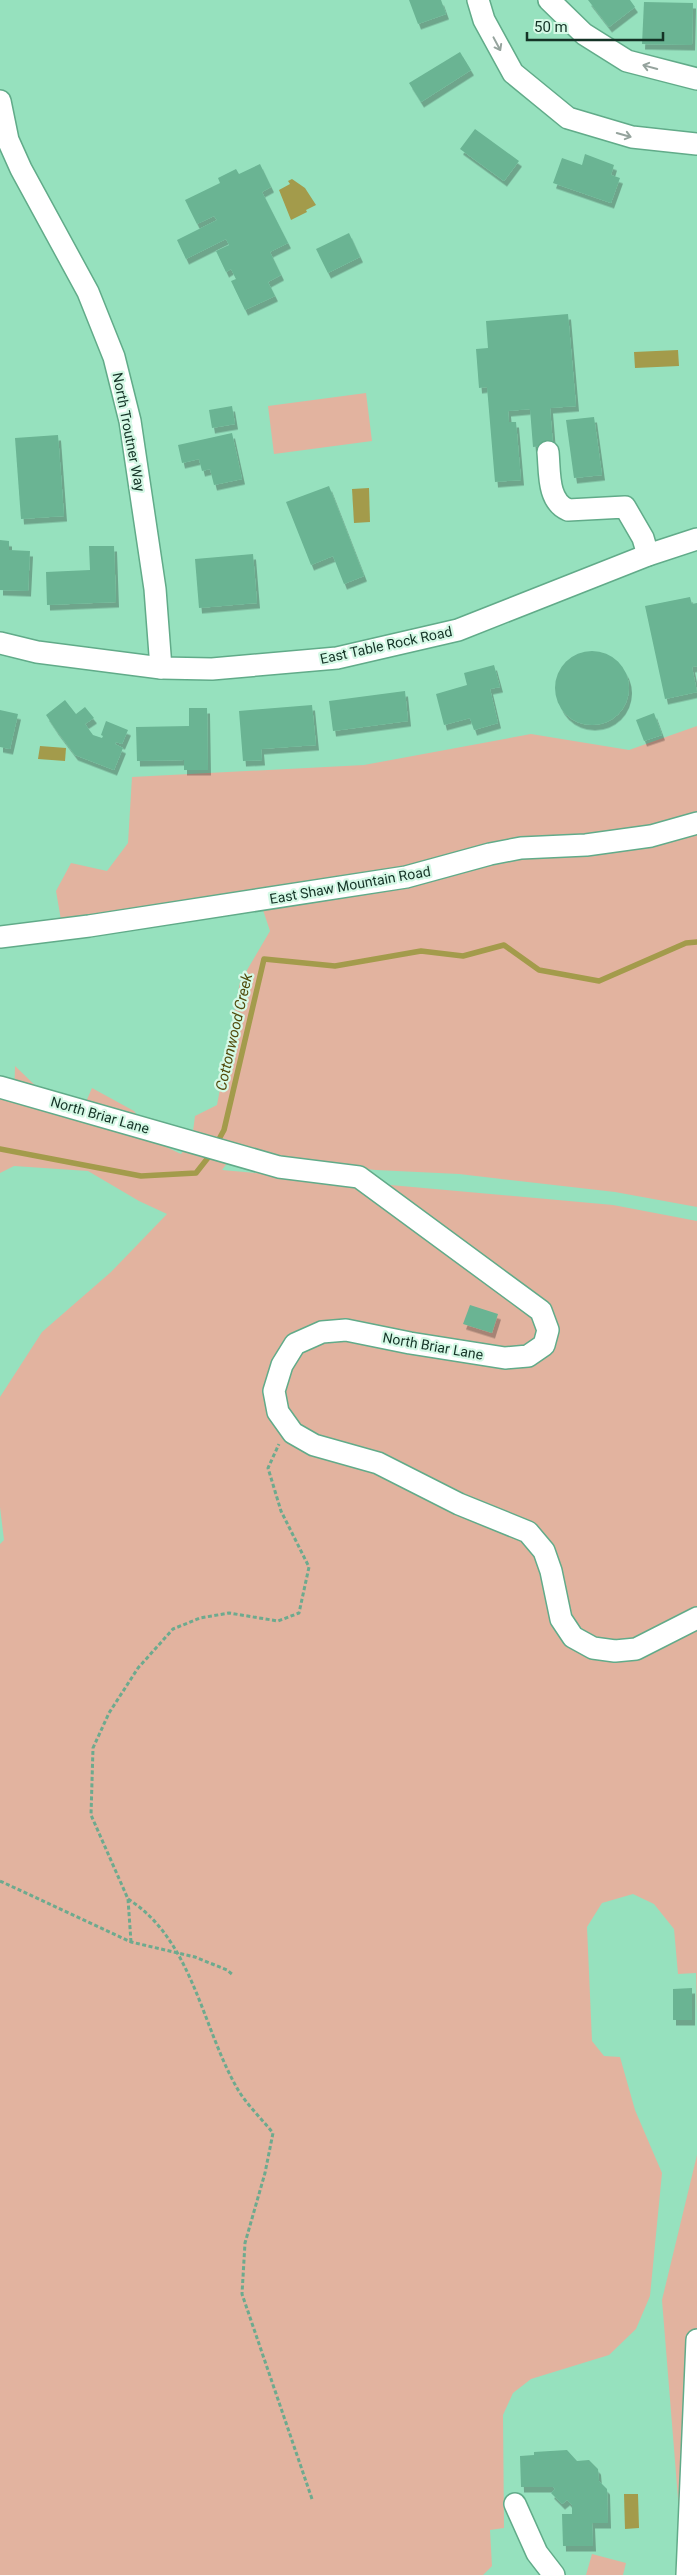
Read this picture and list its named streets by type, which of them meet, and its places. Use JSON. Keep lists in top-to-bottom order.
{
  "streets": {
    "street": [
      "North Troutner Way",
      "East Table Rock Road",
      "East Shaw Mountain Road",
      "North Briar Lane"
    ]
  },
  "crossings": [
    ["North Troutner Way", "East Table Rock Road"]
  ],
  "water": ["Cottonwood Creek"],
  "scale_bar": "50 m"
}
